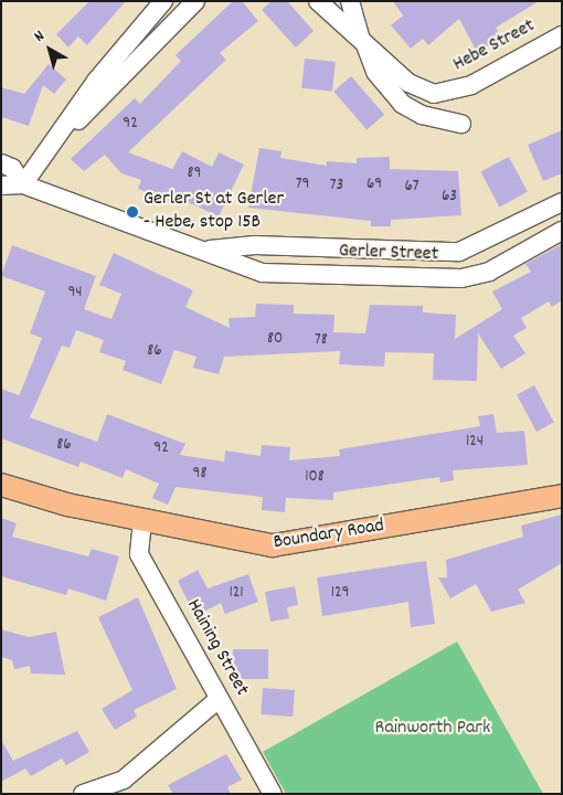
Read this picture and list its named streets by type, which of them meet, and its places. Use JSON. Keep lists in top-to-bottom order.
{
  "streets": {
    "main road": ["Boundary Road"],
    "street": ["Hebe Street", "Gerler Street", "Haining Street"]
  },
  "crossings": [
    ["Boundary Road", "Haining Street"]
  ],
  "parks": ["Rainworth Park"],
  "places": ["Gerler St at Gerler - Hebe, stop 15B"],
  "house_numbers": [
    "92",
    "89",
    "79",
    "69",
    "73",
    "67",
    "63",
    "94",
    "80",
    "78",
    "86",
    "124",
    "86",
    "92",
    "98",
    "108",
    "121",
    "129"
  ],
  "north": "top left"
}
